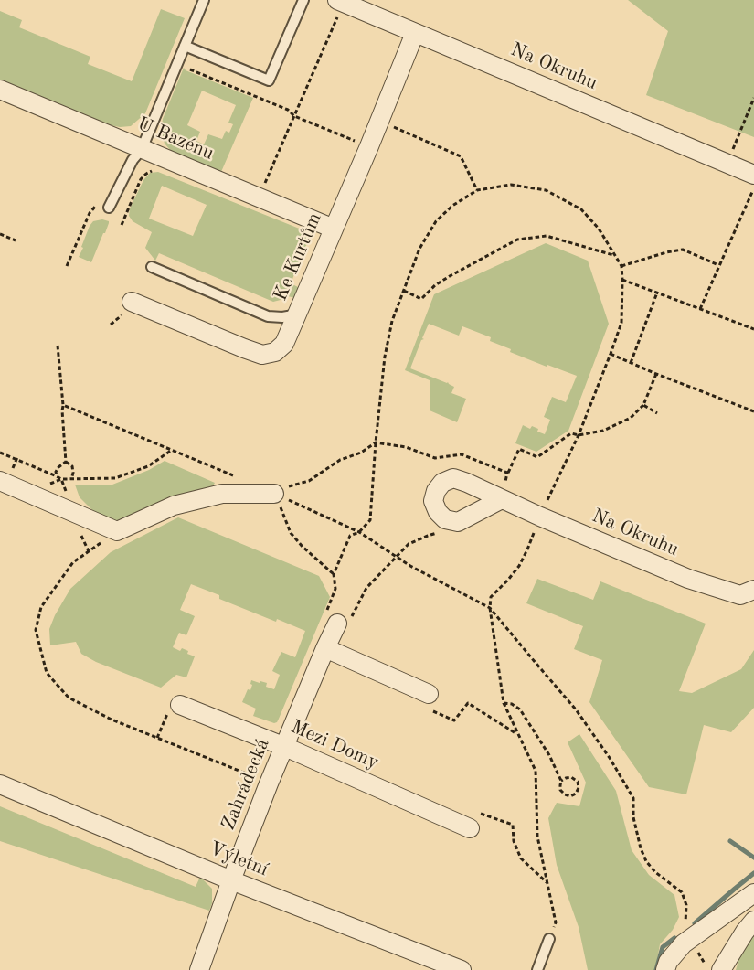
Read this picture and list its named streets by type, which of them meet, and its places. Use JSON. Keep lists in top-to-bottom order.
{
  "streets": {
    "street": [
      "Na Okruhu",
      "U Bazénu",
      "Ke Kurtům",
      "Mezi Domy",
      "Zahrádecká",
      "Výletní"
    ]
  },
  "crossings": [
    ["Na Okruhu", "Ke Kurtům"],
    ["U Bazénu", "Ke Kurtům"],
    ["Mezi Domy", "Zahrádecká"],
    ["Zahrádecká", "Výletní"]
  ]
}
